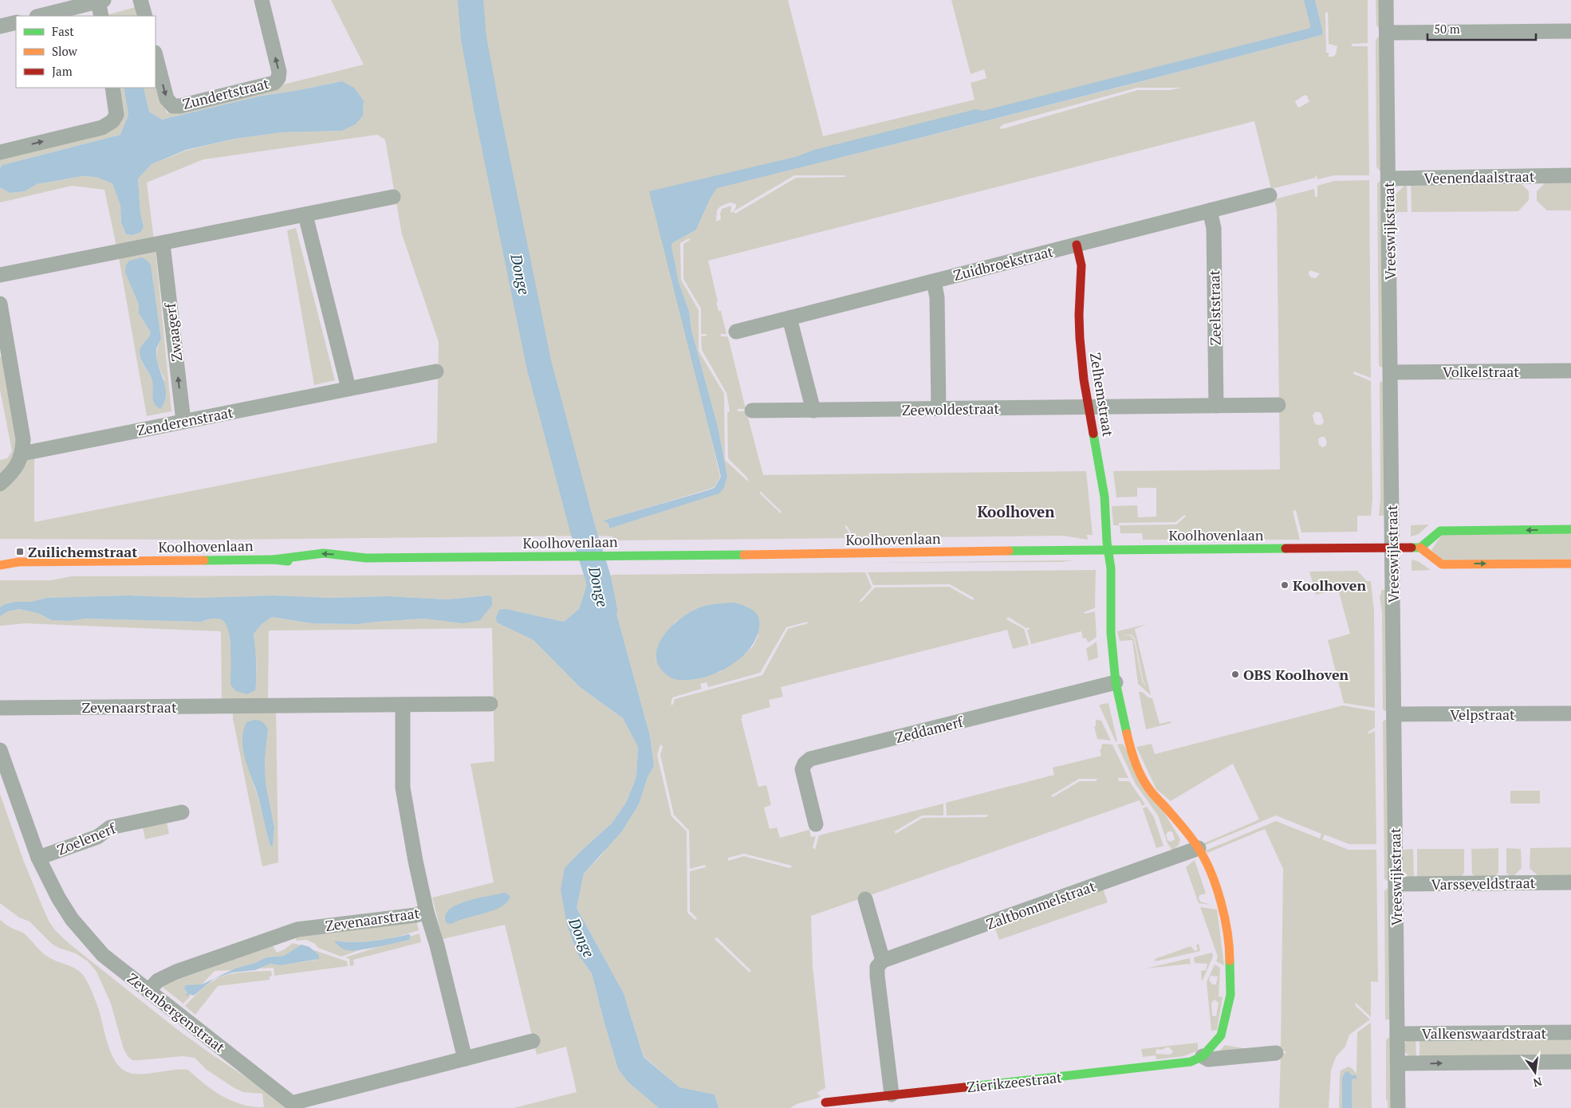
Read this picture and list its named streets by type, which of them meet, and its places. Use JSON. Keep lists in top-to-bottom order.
{
  "streets": {
    "street": [
      "Zundertstraat",
      "Veenendaalstraat",
      "Vreeswijkstraat",
      "Zuidbroekstraat",
      "Zeelststraat",
      "Zwaagerf",
      "Volkelstraat",
      "Zelhemstraat",
      "Zeewoldestraat",
      "Zenderenstraat",
      "Koolhovenlaan",
      "Zevenaarstraat",
      "Velpstraat",
      "Zeddamerf",
      "Zoelenerf",
      "Varsseveldstraat",
      "Zaltbommelstraat",
      "Zevenbergenstraat",
      "Valkenswaardstraat",
      "Zierikzeestraat"
    ]
  },
  "crossings": [
    ["Veenendaalstraat", "Vreeswijkstraat"],
    ["Vreeswijkstraat", "Volkelstraat"],
    ["Vreeswijkstraat", "Koolhovenlaan"],
    ["Vreeswijkstraat", "Velpstraat"],
    ["Vreeswijkstraat", "Varsseveldstraat"],
    ["Vreeswijkstraat", "Valkenswaardstraat"],
    ["Zuidbroekstraat", "Zeelststraat"],
    ["Zuidbroekstraat", "Zelhemstraat"],
    ["Zwaagerf", "Zenderenstraat"],
    ["Zelhemstraat", "Zeewoldestraat"],
    ["Zelhemstraat", "Koolhovenlaan"],
    ["Zevenaarstraat", "Zevenbergenstraat"],
    ["Zeddamerf", "Zierikzeestraat"],
    ["Zoelenerf", "Zevenbergenstraat"],
    ["Zaltbommelstraat", "Zierikzeestraat"]
  ],
  "one_way": ["Zwaagerf"],
  "districts": ["Koolhoven"],
  "water": ["Donge"],
  "places": {
    "transit": ["Zuilichemstraat"],
    "other": ["Koolhoven", "OBS Koolhoven"]
  },
  "legend": ["Fast", "Slow", "Jam"],
  "scale_bar": "50 m",
  "north": "bottom"
}
